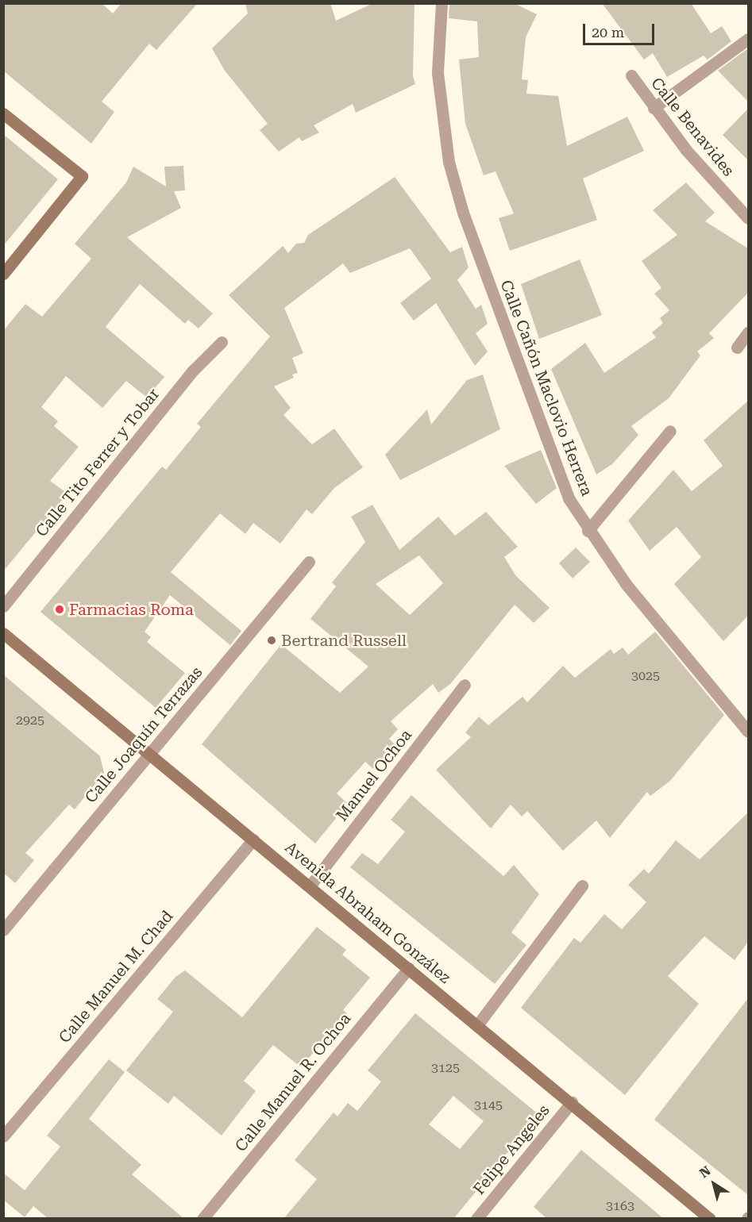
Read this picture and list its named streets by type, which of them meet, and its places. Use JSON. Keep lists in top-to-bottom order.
{
  "streets": {
    "main road": ["Avenida Abraham González"],
    "street": [
      "Calle Benavides",
      "Calle Cañón Maclovio Herrera",
      "Calle Tito Ferrer y Tobar",
      "Calle Joaquín Terrazas",
      "Manuel Ochoa",
      "Calle Manuel M. Chad",
      "Calle Manuel R. Ochoa",
      "Felipe Angeles"
    ]
  },
  "crossings": [
    ["Calle Joaquín Terrazas", "Avenida Abraham González"],
    ["Manuel Ochoa", "Avenida Abraham González"],
    ["Avenida Abraham González", "Calle Manuel M. Chad"],
    ["Avenida Abraham González", "Calle Manuel R. Ochoa"],
    ["Avenida Abraham González", "Felipe Angeles"]
  ],
  "places": ["Farmacias Roma", "Bertrand Russell"],
  "house_numbers": [
    "3025",
    "2925",
    "3125",
    "3145",
    "3163"
  ],
  "scale_bar": "20 m",
  "north": "top left"
}
